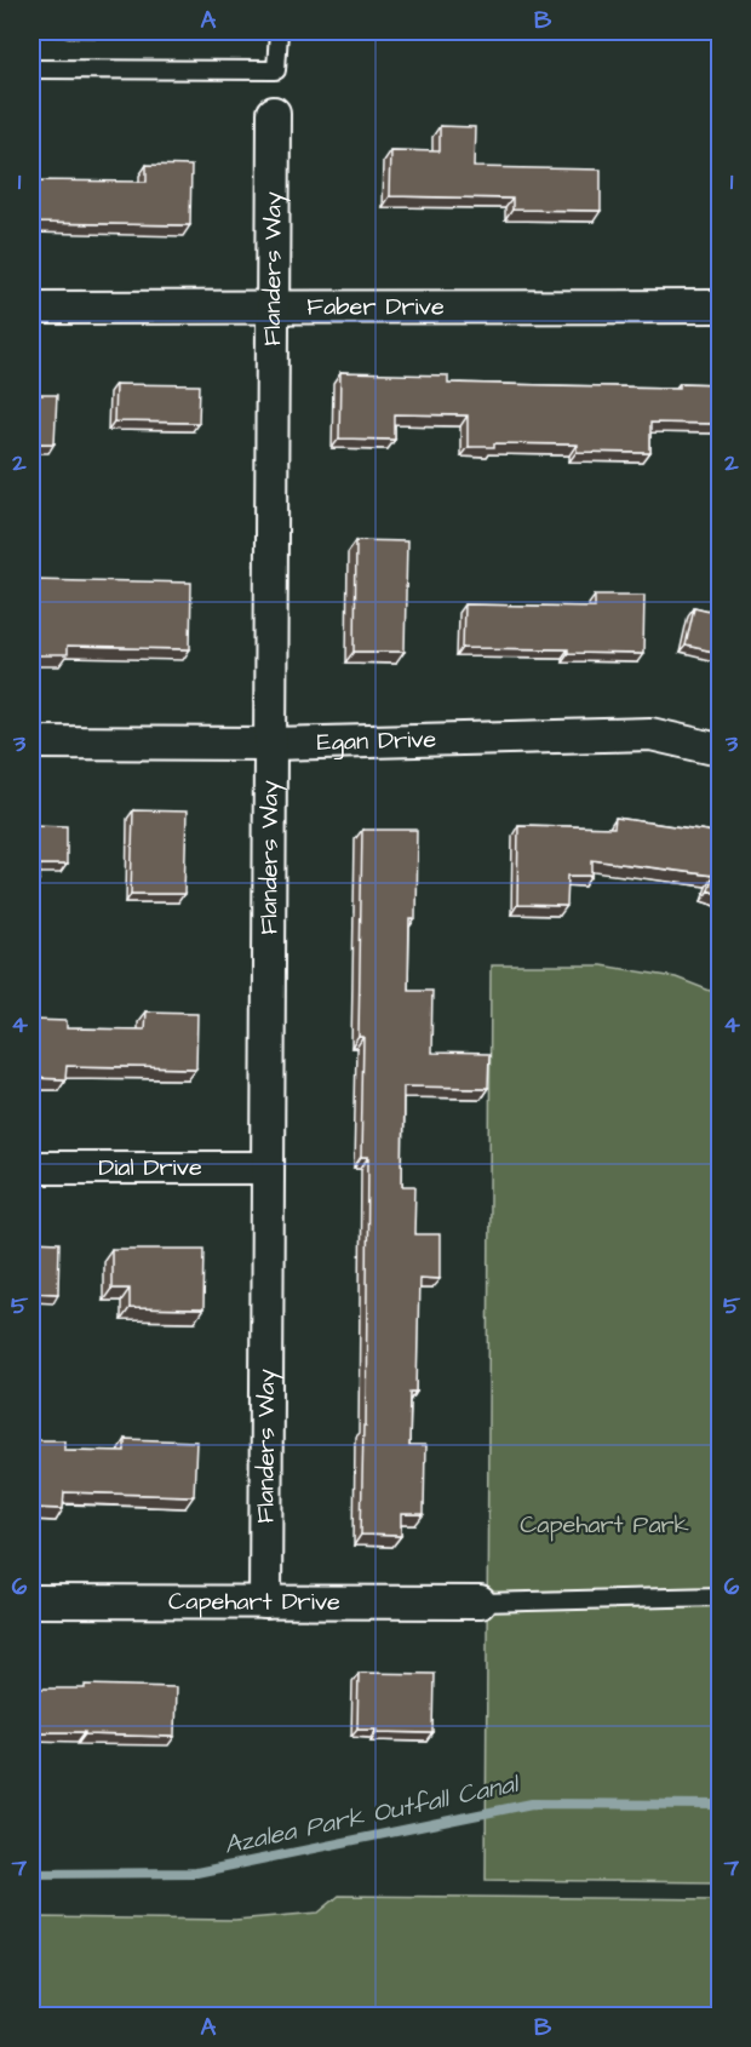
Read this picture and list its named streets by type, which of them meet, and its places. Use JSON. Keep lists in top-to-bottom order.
{
  "streets": {
    "street": [
      "Flanders Way",
      "Faber Drive",
      "Egan Drive",
      "Dial Drive",
      "Capehart Drive"
    ]
  },
  "crossings": [
    ["Flanders Way", "Faber Drive"],
    ["Flanders Way", "Egan Drive"],
    ["Flanders Way", "Dial Drive"],
    ["Flanders Way", "Capehart Drive"]
  ],
  "water": ["Azalea Park Outfall Canal"],
  "parks": ["Capehart Park"],
  "grid": {
    "columns": ["A", "B"],
    "rows": [
      "1",
      "2",
      "3",
      "4",
      "5",
      "6",
      "7"
    ]
  }
}
